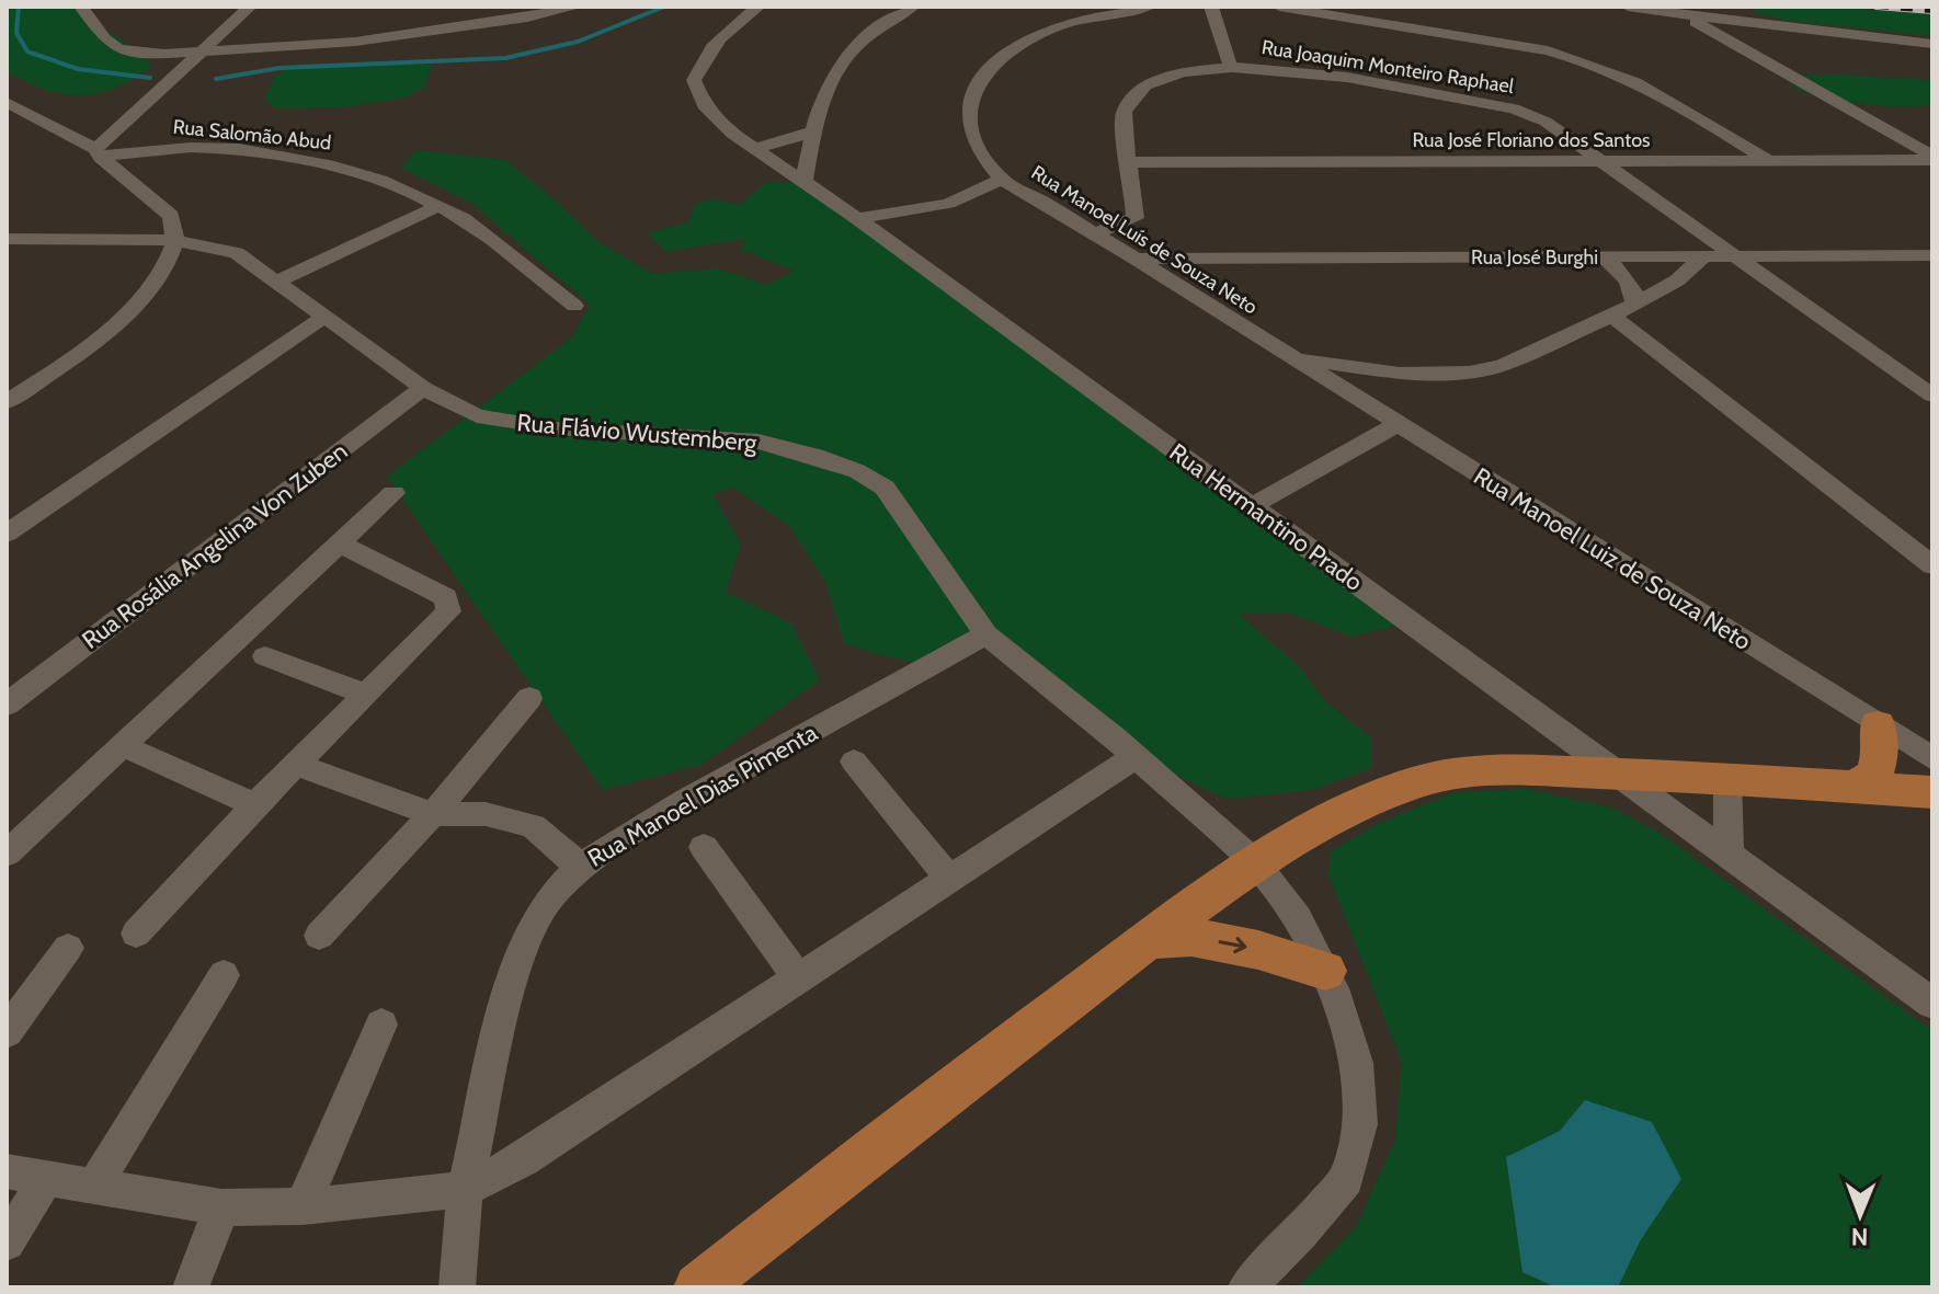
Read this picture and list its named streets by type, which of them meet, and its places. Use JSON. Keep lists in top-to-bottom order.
{
  "streets": {
    "street": [
      "Rua Joaquim Monteiro Raphael",
      "Rua Salomão Abud",
      "Rua José Floriano dos Santos",
      "Rua Manoel Luís de Souza Neto",
      "Rua José Burghi",
      "Rua Flávio Wustemberg",
      "Rua Hermantino Prado",
      "Rua Rosália Angelina Von Zuben",
      "Rua Manoel Luiz de Souza Neto",
      "Rua Manoel Dias Pimenta"
    ]
  },
  "crossings": [
    ["Rua Joaquim Monteiro Raphael", "Rua José Floriano dos Santos"],
    ["Rua Joaquim Monteiro Raphael", "Rua José Burghi"],
    ["Rua Manoel Luís de Souza Neto", "Rua José Burghi"],
    ["Rua Manoel Luís de Souza Neto", "Rua Manoel Luiz de Souza Neto"],
    ["Rua Flávio Wustemberg", "Rua Rosália Angelina Von Zuben"],
    ["Rua Flávio Wustemberg", "Rua Manoel Dias Pimenta"]
  ],
  "north": "bottom"
}
